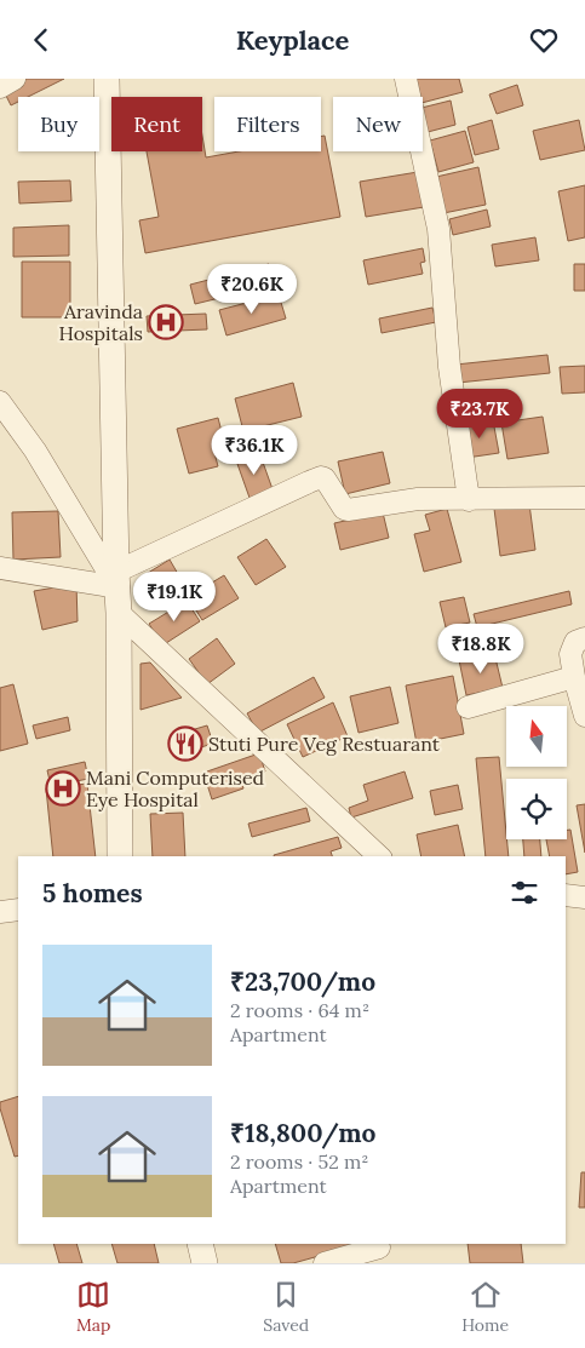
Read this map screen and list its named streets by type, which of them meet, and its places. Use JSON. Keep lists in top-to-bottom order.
{
  "places": {
    "hospital": ["Aravinda Hospitals", "Mani Computerised Eye Hospital"],
    "restaurant": ["Stuti Pure Veg Restuarant"]
  },
  "north": "top",
  "page": {
    "header": "Keyplace",
    "chip": [
      "Buy",
      "Rent",
      "Filters",
      "New"
    ],
    "price": [
      "₹20.6K",
      "₹23.7K",
      "₹36.1K",
      "₹19.1K",
      "₹18.8K"
    ],
    "heading": "5 homes",
    "list": [
      {
        "name": "₹23,700/mo",
        "note": "2 rooms · 64 m² · Apartment"
      },
      {
        "name": "₹18,800/mo",
        "note": "2 rooms · 52 m² · Apartment"
      }
    ],
    "tabs": ["Map", "Saved", "Home"]
  }
}
